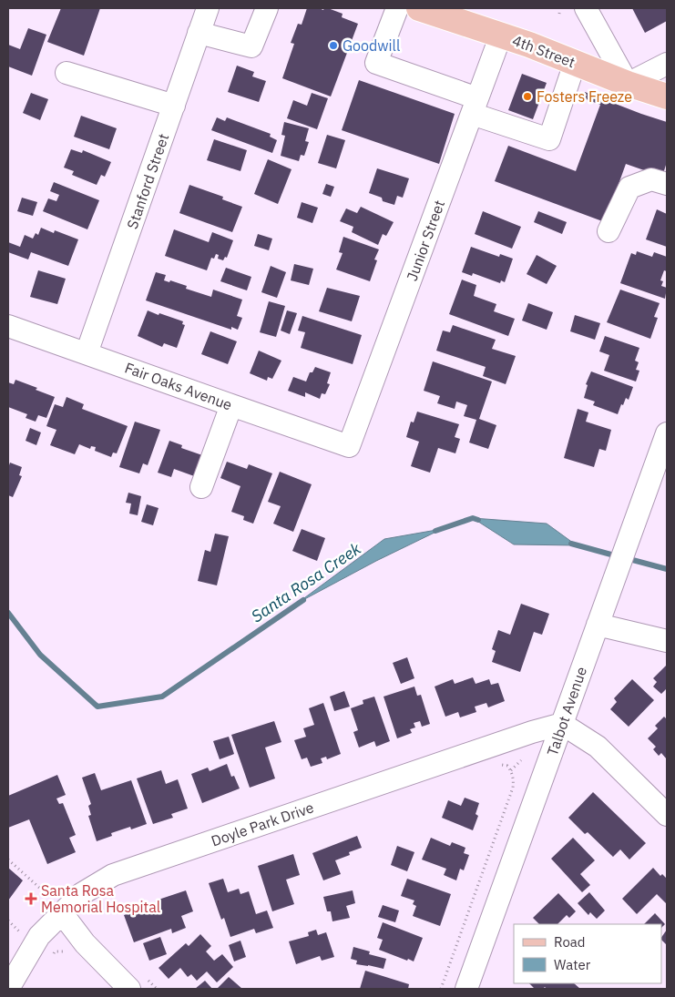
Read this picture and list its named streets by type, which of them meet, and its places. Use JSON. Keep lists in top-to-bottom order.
{
  "streets": {
    "main road": ["4th Street"],
    "street": [
      "Stanford Street",
      "Junior Street",
      "Fair Oaks Avenue",
      "Talbot Avenue",
      "Doyle Park Drive"
    ]
  },
  "crossings": [
    ["4th Street", "Junior Street"],
    ["Stanford Street", "Fair Oaks Avenue"],
    ["Junior Street", "Fair Oaks Avenue"],
    ["Talbot Avenue", "Doyle Park Drive"]
  ],
  "water": ["Santa Rosa Creek"],
  "places": {
    "other": ["Goodwill", "Fosters Freeze"],
    "health": ["Santa Rosa Memorial Hospital"]
  },
  "legend": ["Road", "Water"]
}
